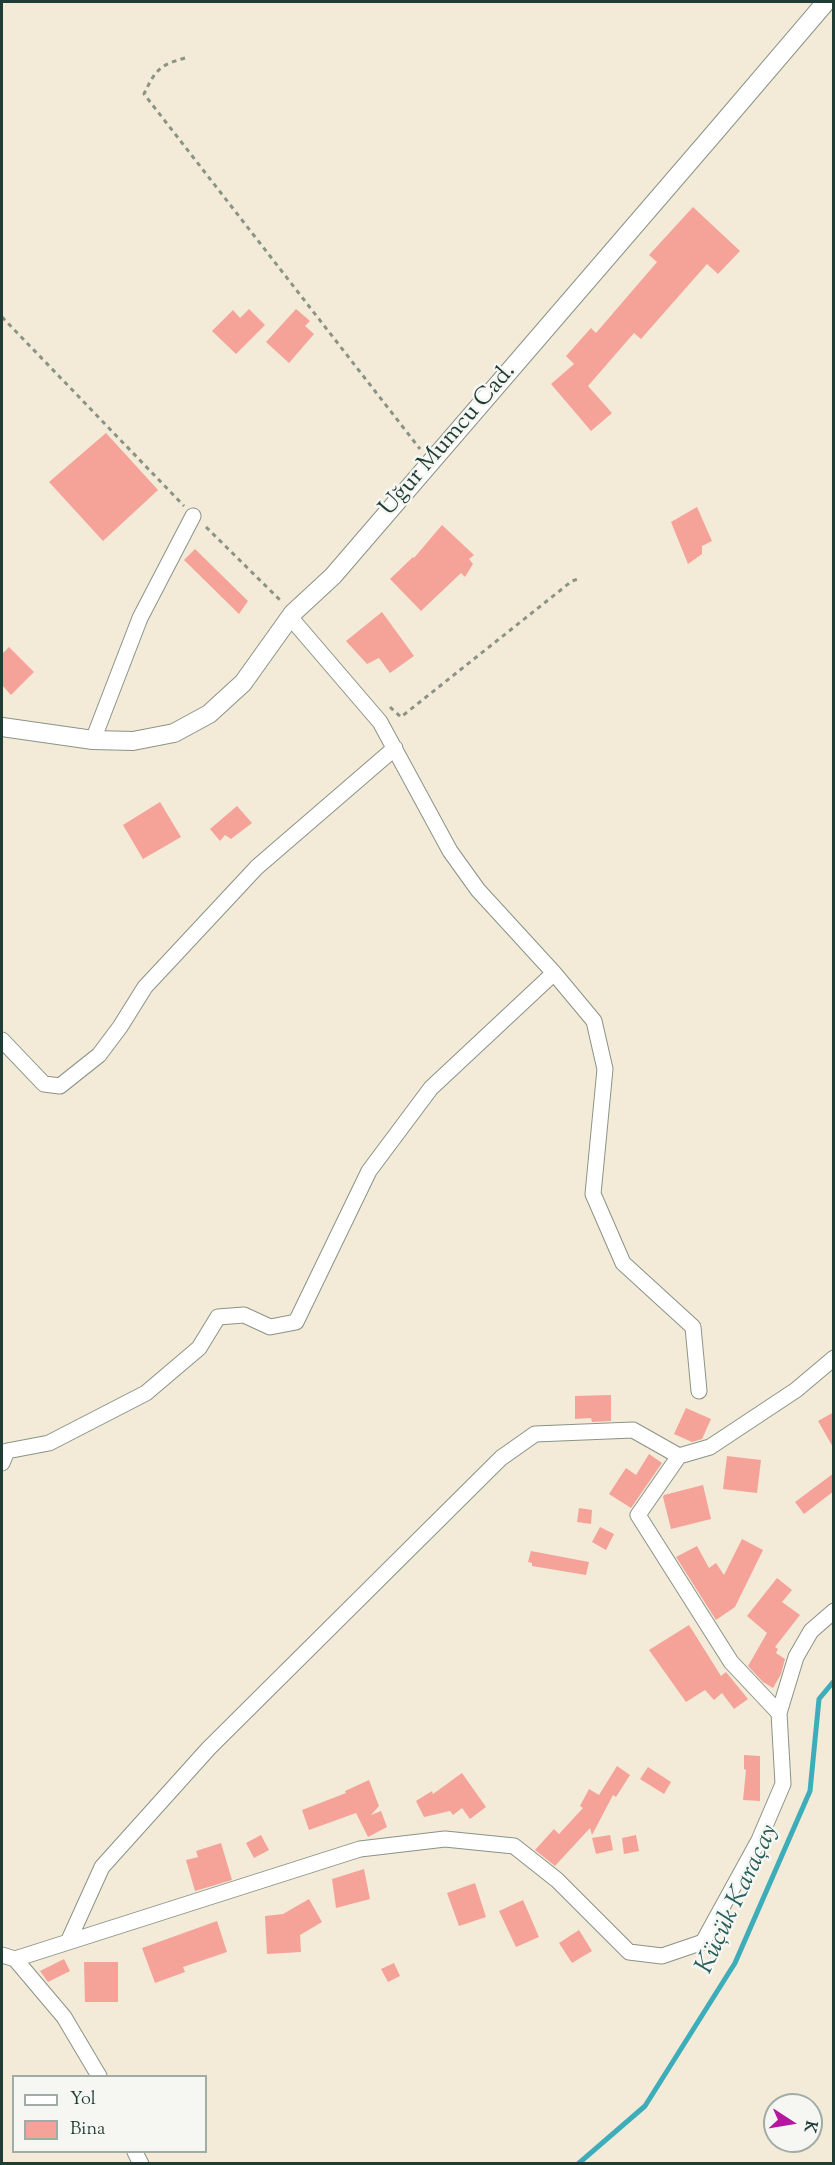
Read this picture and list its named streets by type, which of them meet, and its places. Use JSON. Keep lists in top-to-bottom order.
{
  "streets": {
    "street": ["Uğur Mumcu Cad."]
  },
  "water": ["Küçük Karaçay"],
  "legend": ["Yol", "Bina"],
  "north": "right"
}
